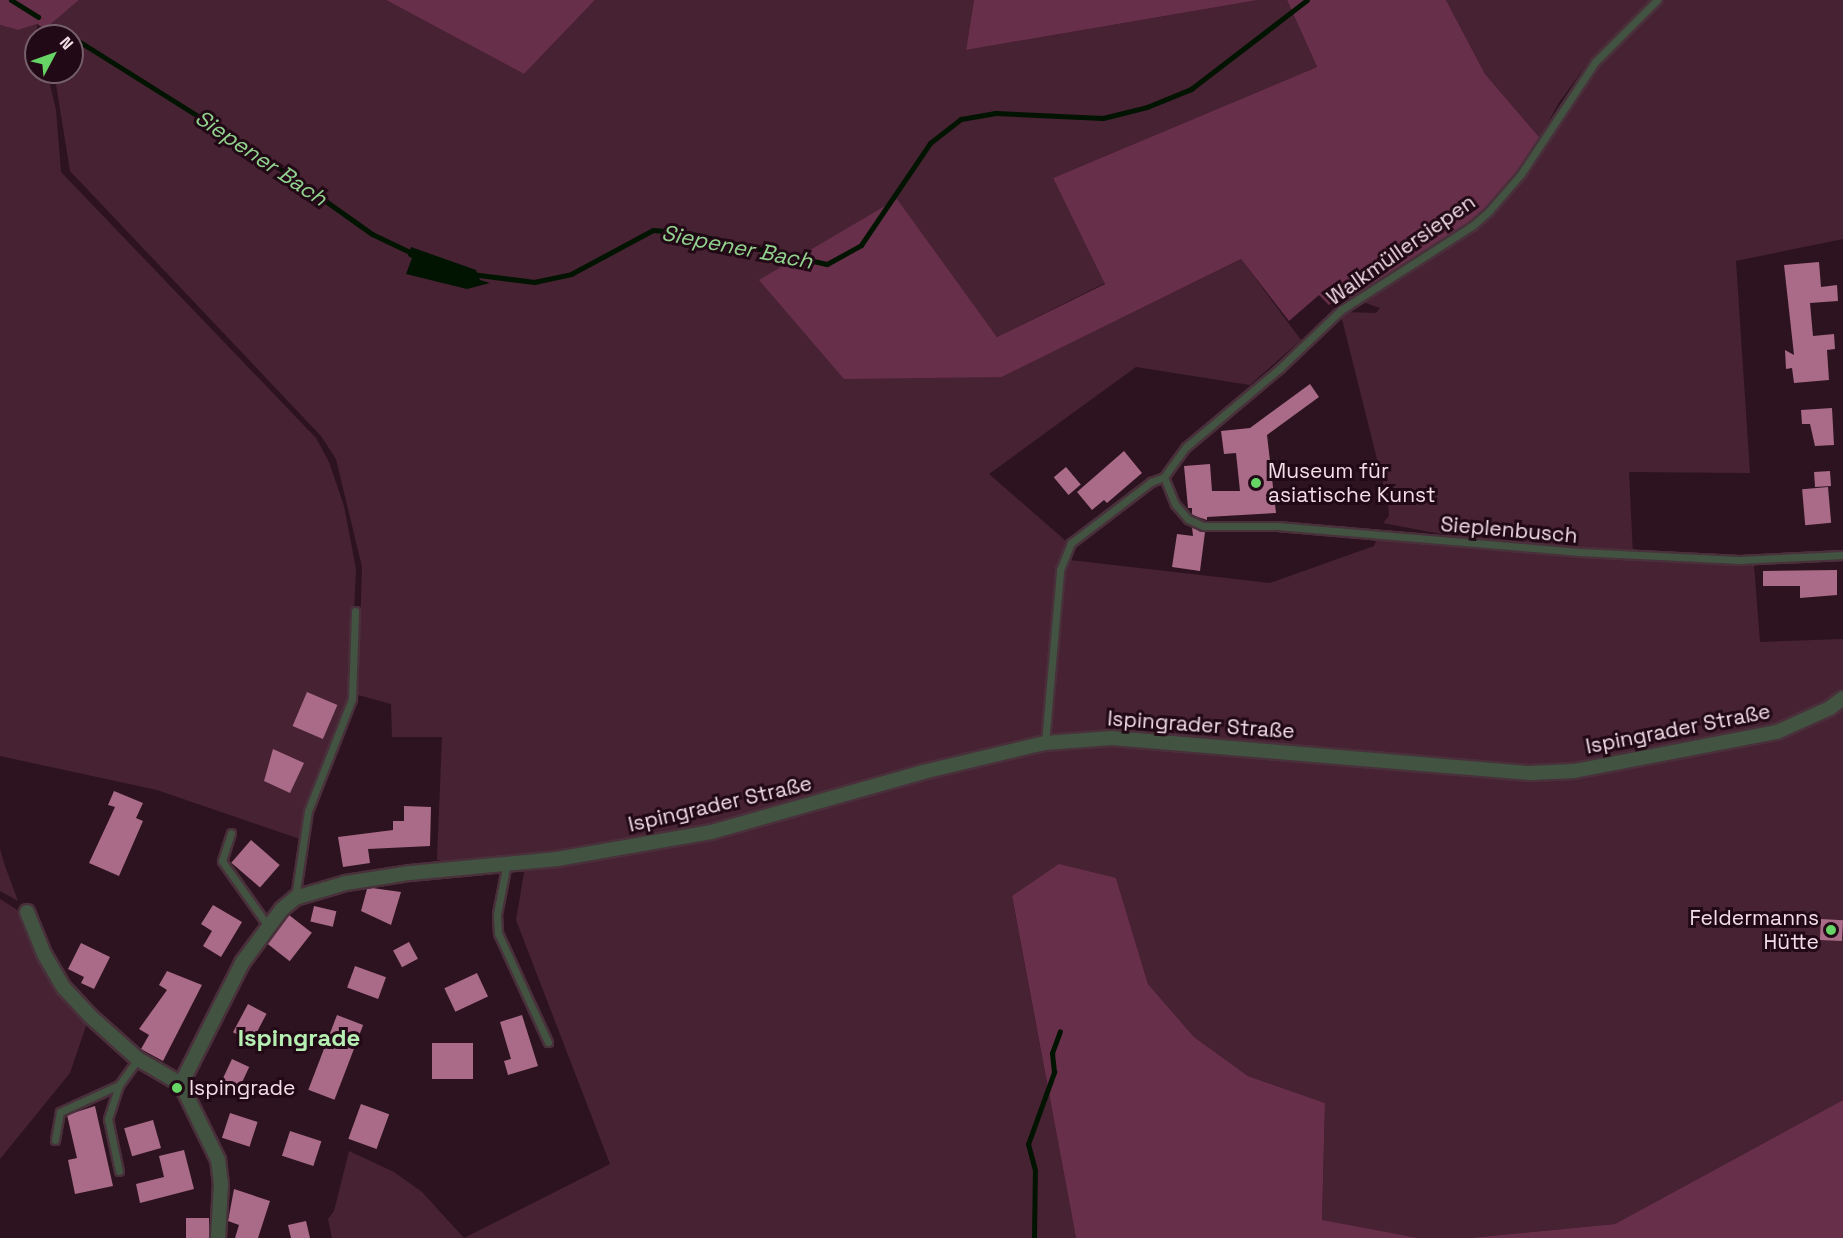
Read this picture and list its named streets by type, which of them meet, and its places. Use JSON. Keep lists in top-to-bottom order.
{
  "streets": {
    "street": ["Ispingrader Straße"],
    "lane": ["Walkmüllersiepen", "Sieplenbusch"]
  },
  "crossings": [
    ["Walkmüllersiepen", "Sieplenbusch"]
  ],
  "districts": ["Ispingrade"],
  "water": ["Siepener Bach"],
  "places": ["Museum für asiatische Kunst", "Feldermanns Hütte", "Ispingrade"],
  "north": "top right"
}
